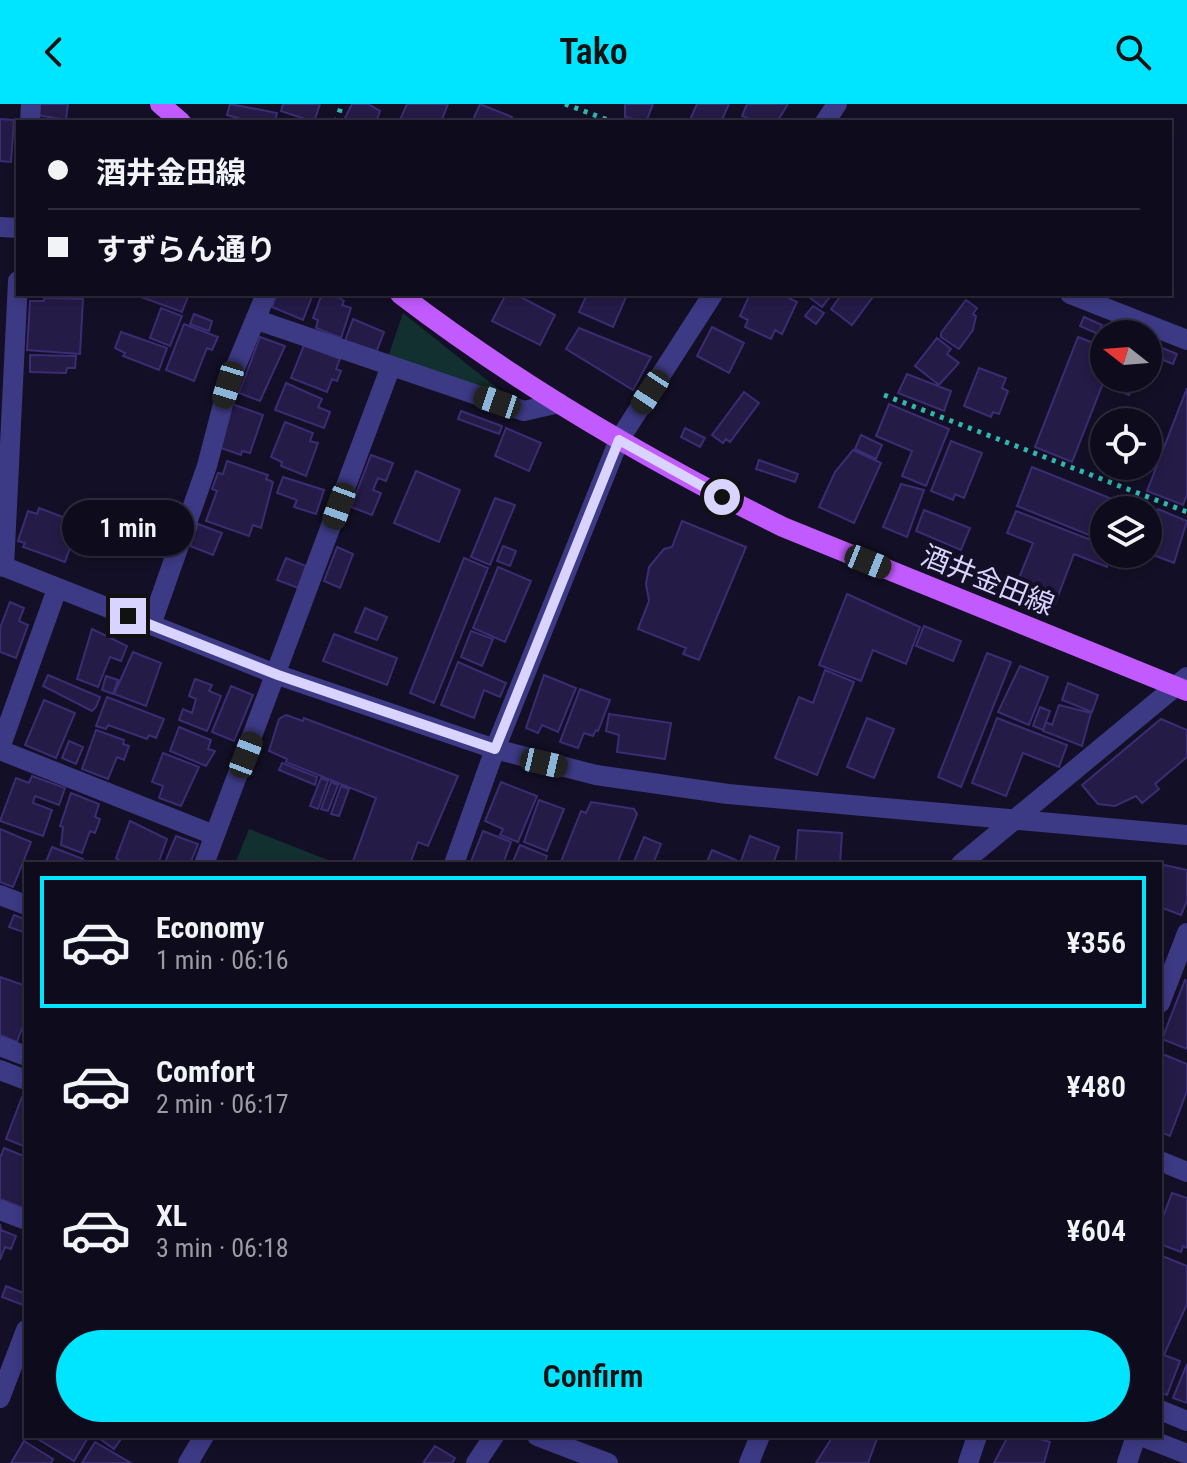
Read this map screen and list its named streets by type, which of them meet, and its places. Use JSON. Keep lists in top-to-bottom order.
{
  "streets": {
    "main road": ["酒井金田線"]
  },
  "north": "left",
  "page": {
    "header": "Tako",
    "banner": ["酒井金田線", "すずらん通り"],
    "bubble": "1 min",
    "list": [
      {
        "name": "Economy",
        "note": "1 min · 06:16",
        "value": "¥356"
      },
      {
        "name": "Comfort",
        "note": "2 min · 06:17",
        "value": "¥480"
      },
      {
        "name": "XL",
        "note": "3 min · 06:18",
        "value": "¥604"
      }
    ],
    "buttons": "Confirm"
  }
}
